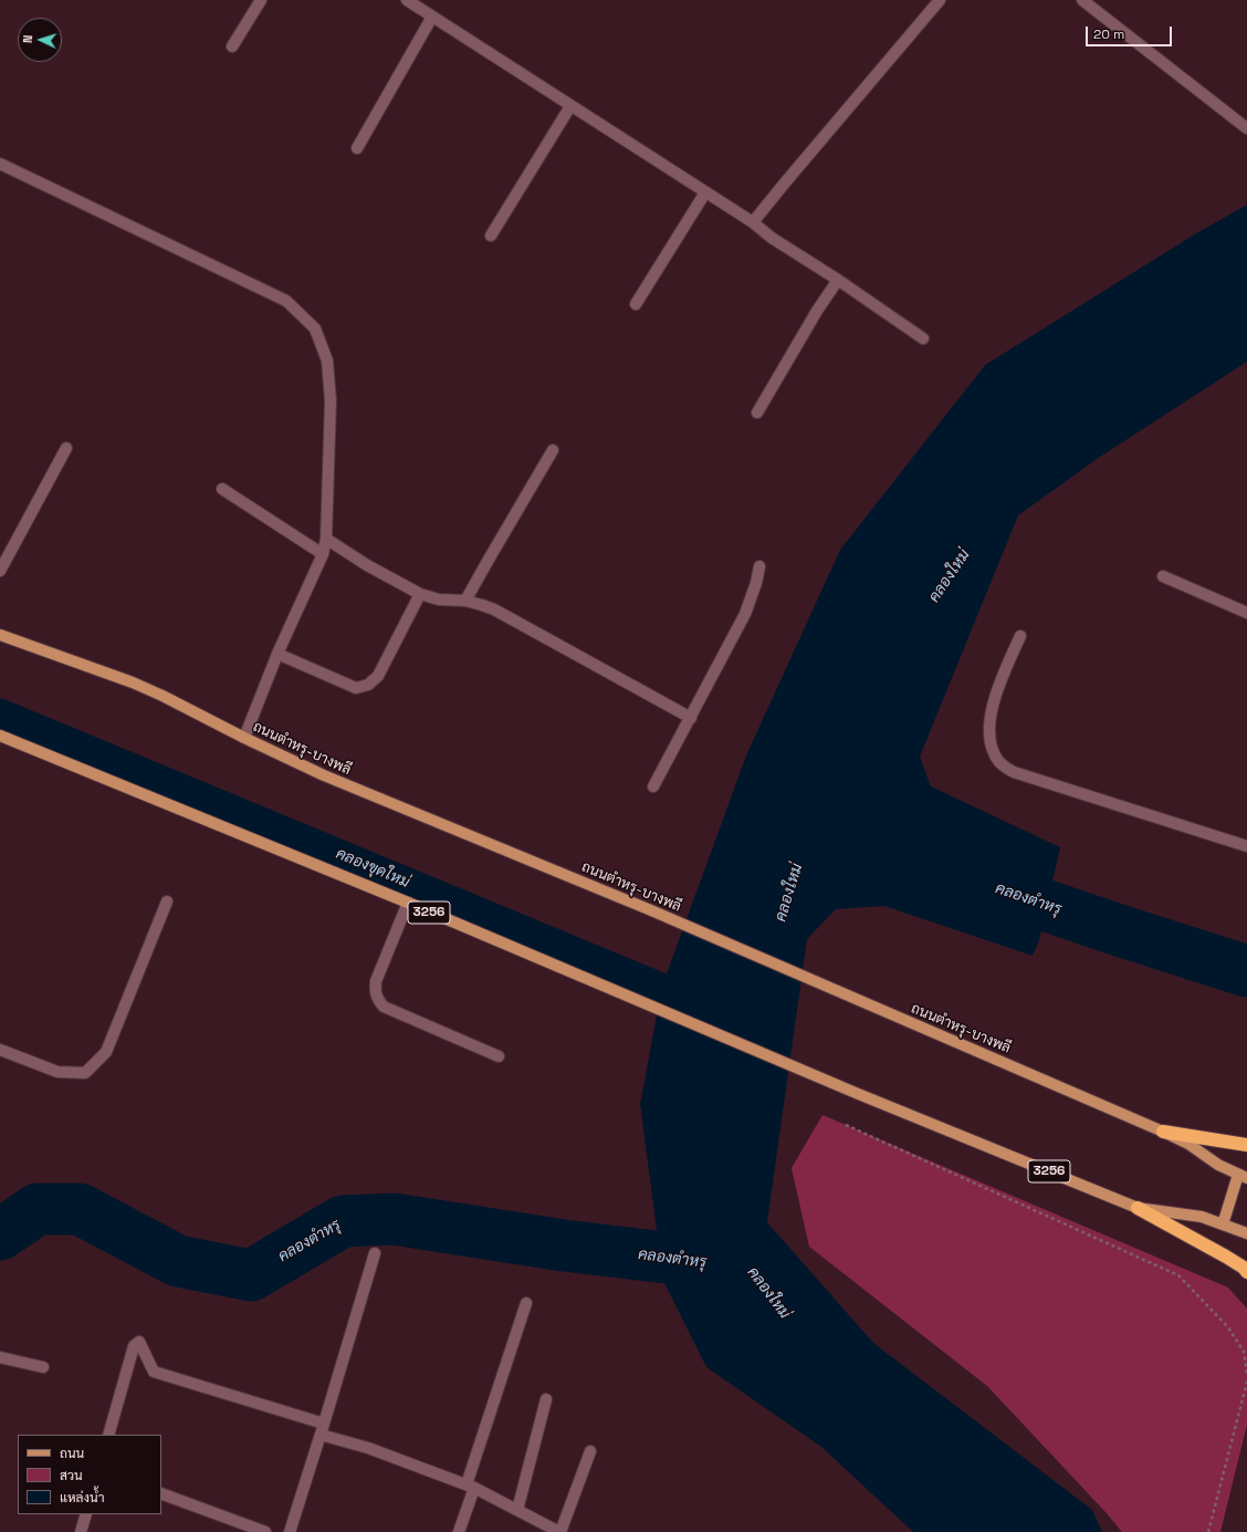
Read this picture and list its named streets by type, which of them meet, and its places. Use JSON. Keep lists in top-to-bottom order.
{
  "streets": {
    "main road": ["ถนนตำหรุ-บางพลี", "3256"]
  },
  "water": ["คลองใหม่", "คลองขุดใหม่", "คลองตำหรุ"],
  "legend": ["ถนน", "สวน", "แหล่งน้ำ"],
  "scale_bar": "20 m",
  "north": "left"
}
